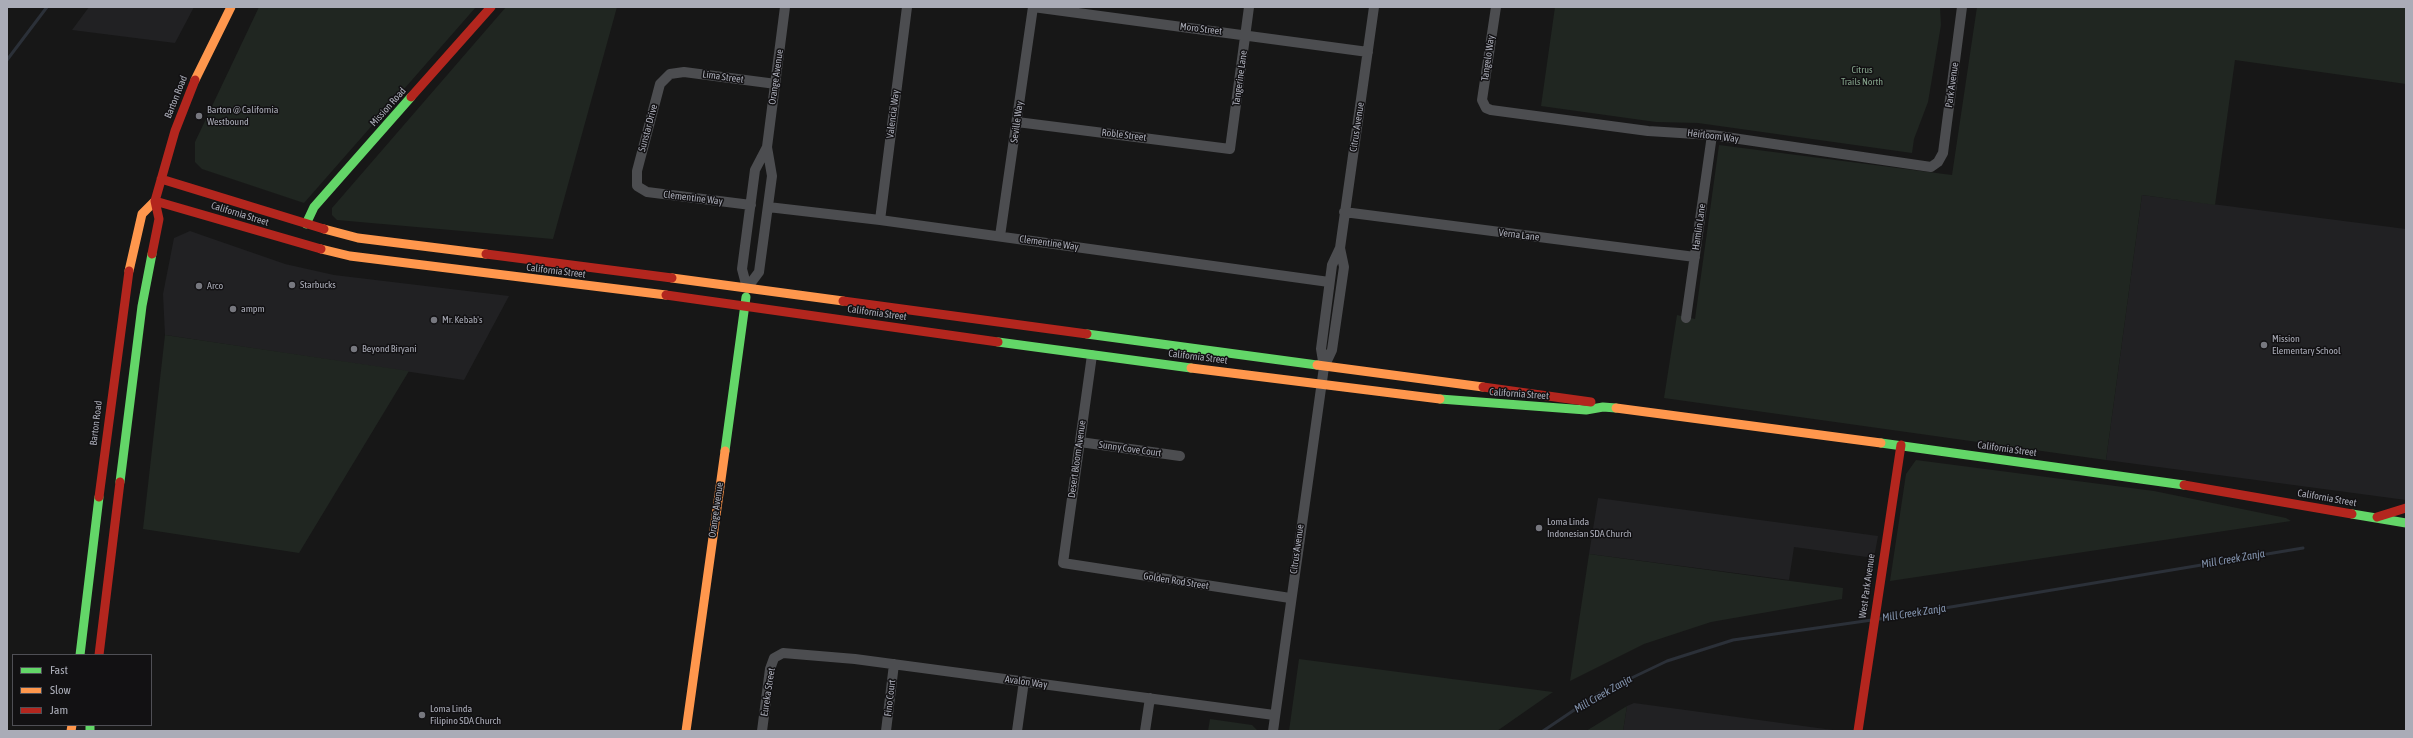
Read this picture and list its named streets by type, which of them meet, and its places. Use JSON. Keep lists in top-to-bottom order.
{
  "streets": {
    "main road": [
      "Orange Avenue",
      "Barton Road",
      "Mission Road",
      "California Street",
      "West Park Avenue"
    ],
    "street": [
      "Moro Street",
      "Tangelo Way",
      "Lima Street",
      "Tangerine Lane",
      "Park Avenue",
      "Valencia Way",
      "Seville Way",
      "Citrus Avenue",
      "Sunstar Drive",
      "Roble Street",
      "Heirloom Way",
      "Clementine Way",
      "Hamlin Lane",
      "Verna Lane",
      "Sunny Cove Court",
      "Desert Bloom Avenue",
      "Golden Rod Street",
      "Avalon Way",
      "Eureka Street",
      "Fino Court"
    ]
  },
  "crossings": [
    ["Moro Street", "Tangerine Lane"],
    ["Moro Street", "Seville Way"],
    ["Moro Street", "Citrus Avenue"],
    ["Tangelo Way", "Heirloom Way"],
    ["Lima Street", "Orange Avenue"],
    ["Lima Street", "Sunstar Drive"],
    ["Orange Avenue", "Clementine Way"],
    ["Orange Avenue", "California Street"],
    ["Tangerine Lane", "Roble Street"],
    ["Park Avenue", "Heirloom Way"],
    ["Barton Road", "California Street"],
    ["Mission Road", "California Street"],
    ["Valencia Way", "Clementine Way"],
    ["Seville Way", "Roble Street"],
    ["Seville Way", "Clementine Way"],
    ["Citrus Avenue", "Clementine Way"],
    ["Citrus Avenue", "California Street"],
    ["Citrus Avenue", "Verna Lane"],
    ["Citrus Avenue", "Golden Rod Street"],
    ["Citrus Avenue", "Avalon Way"],
    ["Sunstar Drive", "Clementine Way"],
    ["Heirloom Way", "Hamlin Lane"],
    ["California Street", "Desert Bloom Avenue"],
    ["California Street", "West Park Avenue"],
    ["Hamlin Lane", "Verna Lane"],
    ["Sunny Cove Court", "Desert Bloom Avenue"],
    ["Desert Bloom Avenue", "Golden Rod Street"],
    ["Avalon Way", "Eureka Street"],
    ["Avalon Way", "Fino Court"]
  ],
  "water": ["Mill Creek Zanja"],
  "parks": ["Citrus Trails North"],
  "places": [
    "Barton @ California Westbound",
    "Starbucks",
    "Arco",
    "ampm",
    "Mr. Kebab's",
    "Mission Elementary School",
    "Beyond Biryani",
    "Loma Linda Indonesian SDA Church",
    "Loma Linda Filipino SDA Church"
  ],
  "legend": ["Fast", "Slow", "Jam"]
}
